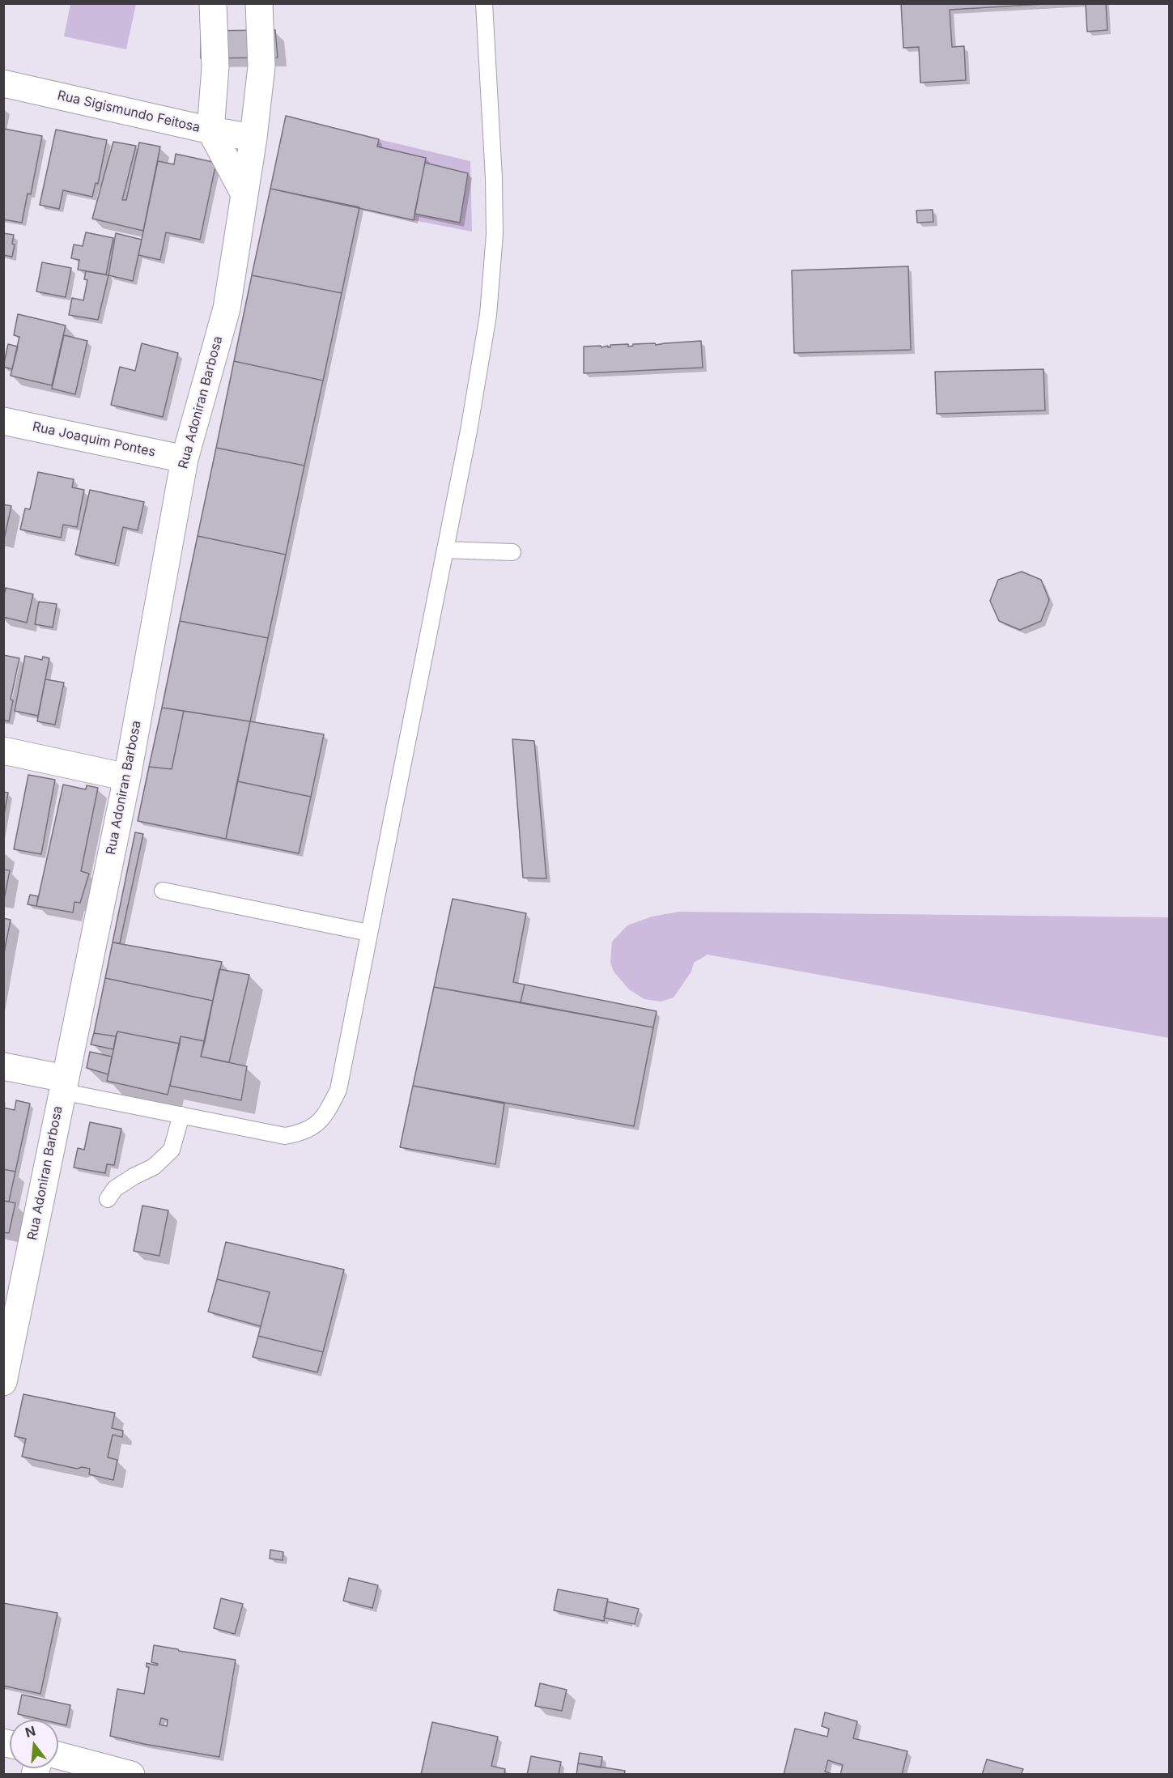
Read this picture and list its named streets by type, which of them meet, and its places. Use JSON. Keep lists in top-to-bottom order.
{
  "streets": {
    "street": ["Rua Sigismundo Feitosa", "Rua Adoniran Barbosa", "Rua Joaquim Pontes"]
  },
  "crossings": [
    ["Rua Sigismundo Feitosa", "Rua Adoniran Barbosa"],
    ["Rua Adoniran Barbosa", "Rua Joaquim Pontes"]
  ],
  "north": "top"
}
